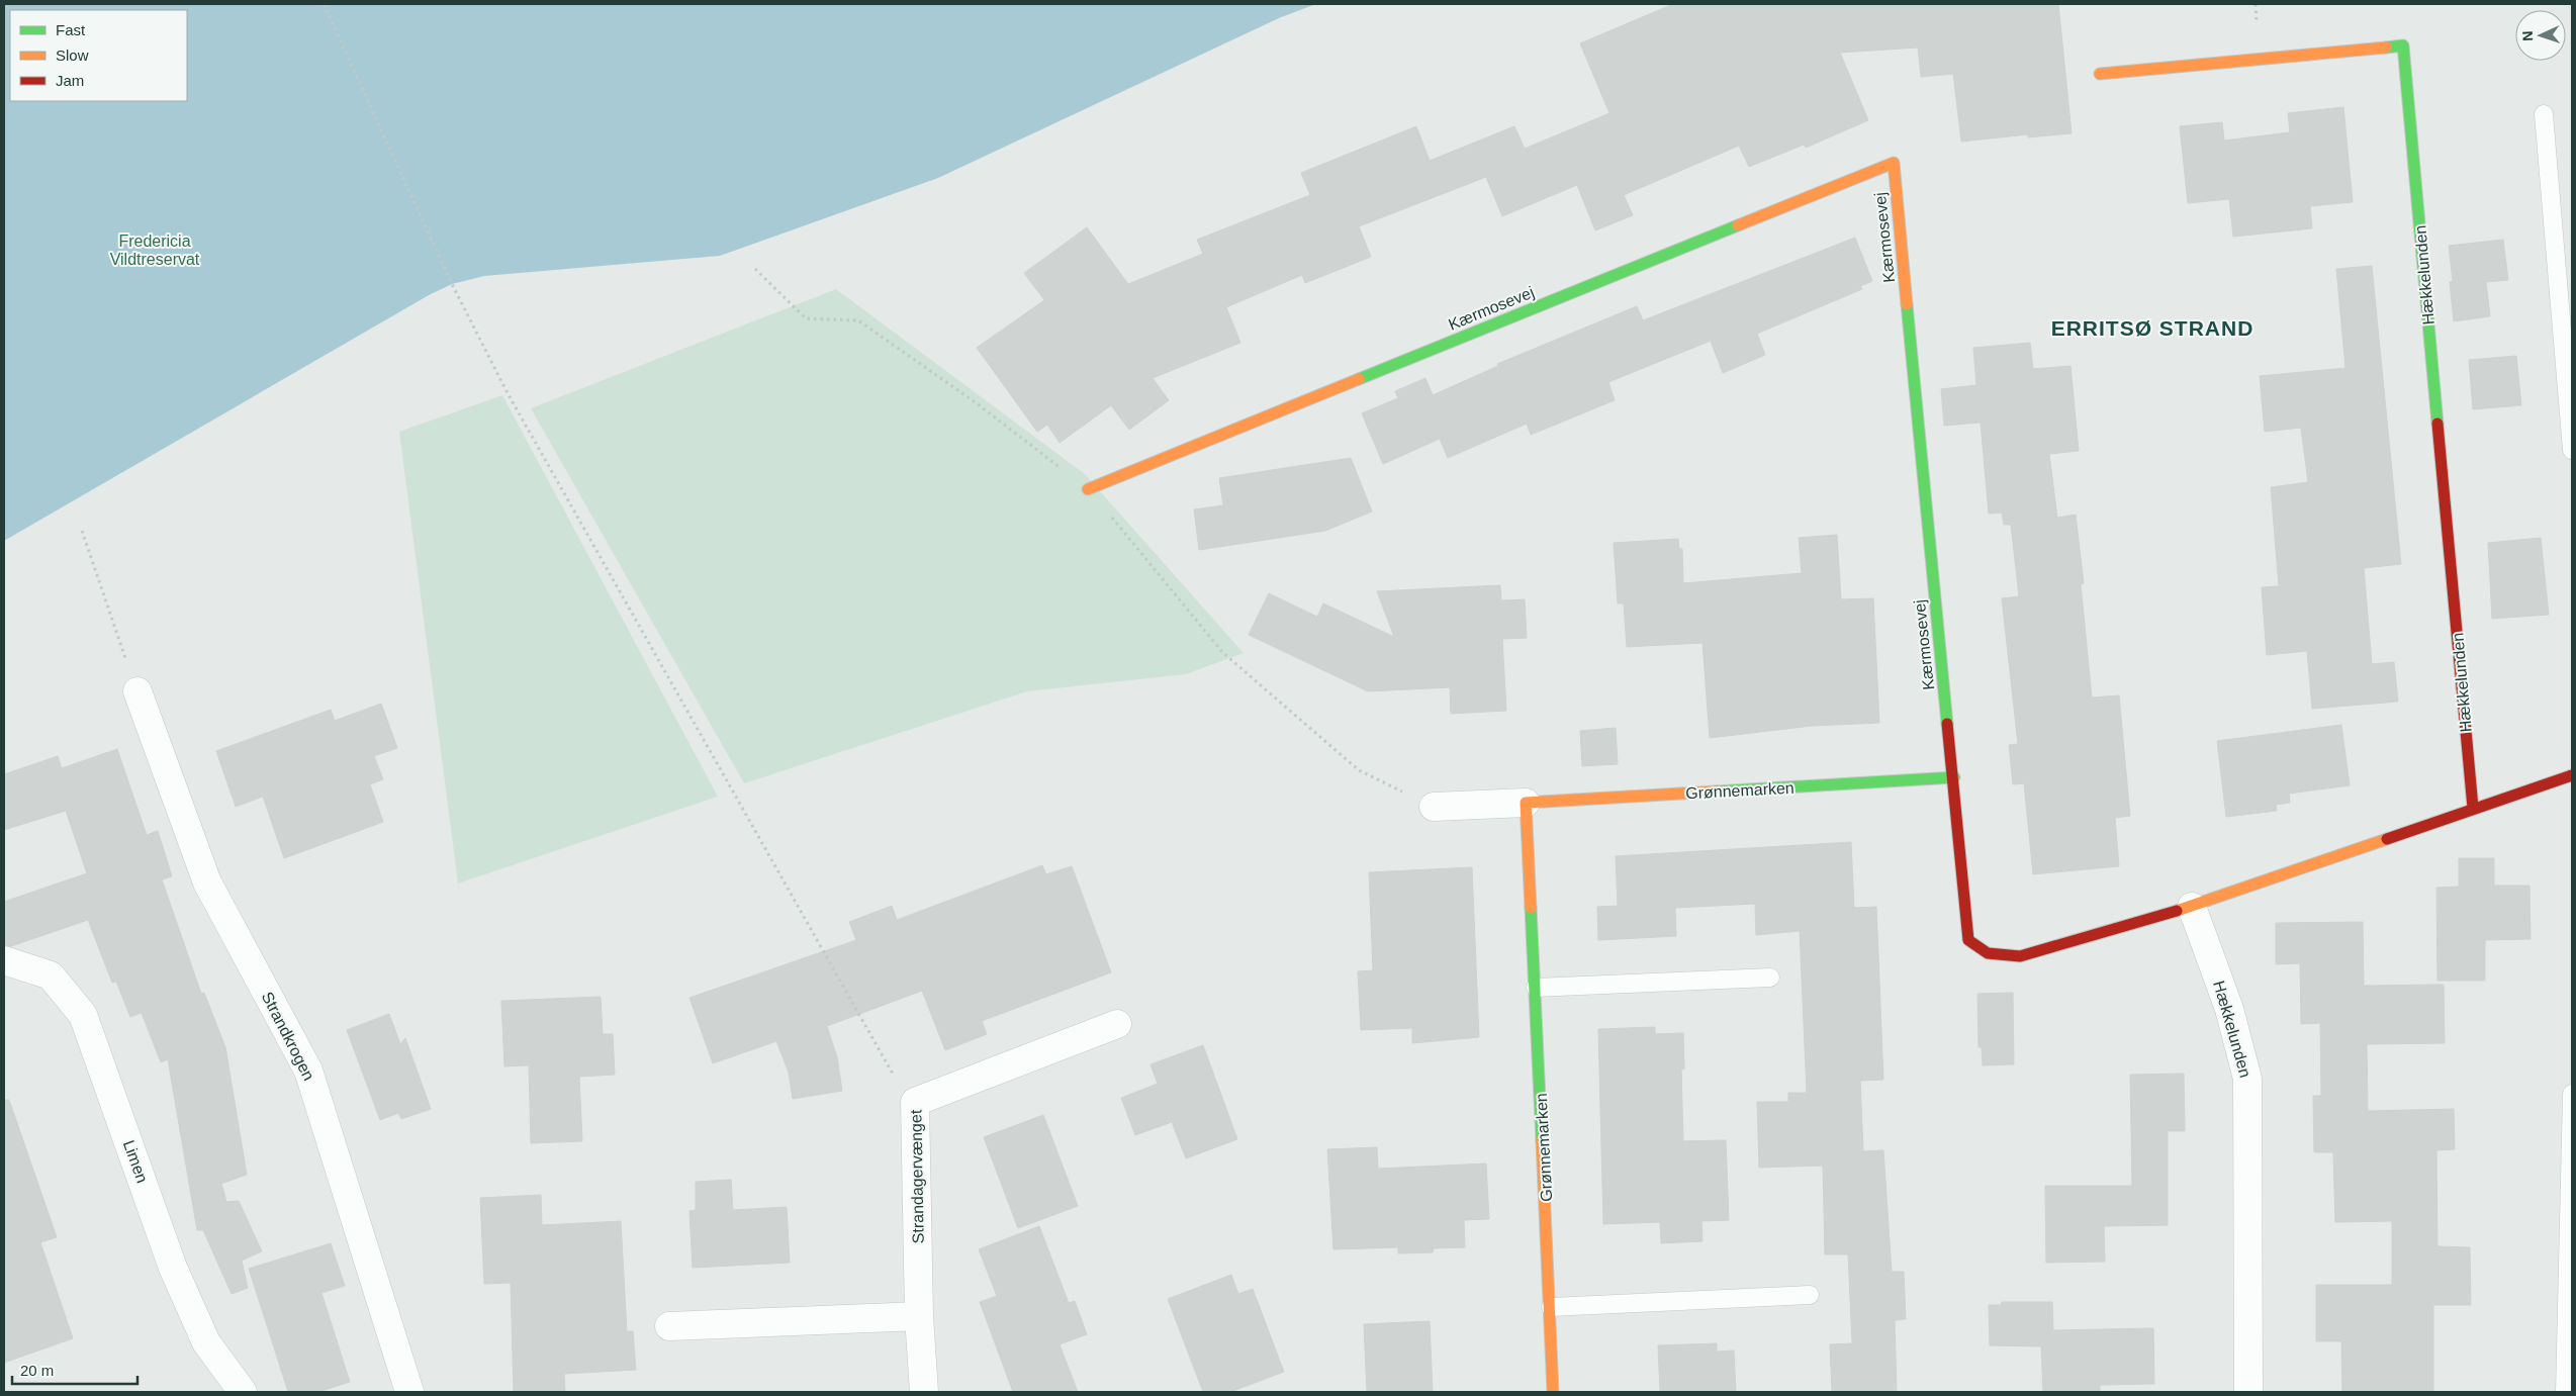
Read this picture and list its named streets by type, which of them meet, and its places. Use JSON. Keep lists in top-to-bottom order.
{
  "streets": {
    "street": [
      "Kærmosevej",
      "Hækkelunden",
      "Grønnemarken",
      "Strandkrogen",
      "Limen",
      "Strandagervænget"
    ]
  },
  "crossings": [
    ["Kærmosevej", "Hækkelunden"],
    ["Kærmosevej", "Grønnemarken"]
  ],
  "districts": ["ERRITSØ STRAND"],
  "parks": ["Fredericia Vildtreservat"],
  "legend": ["Fast", "Slow", "Jam"],
  "scale_bar": "20 m",
  "north": "left"
}
